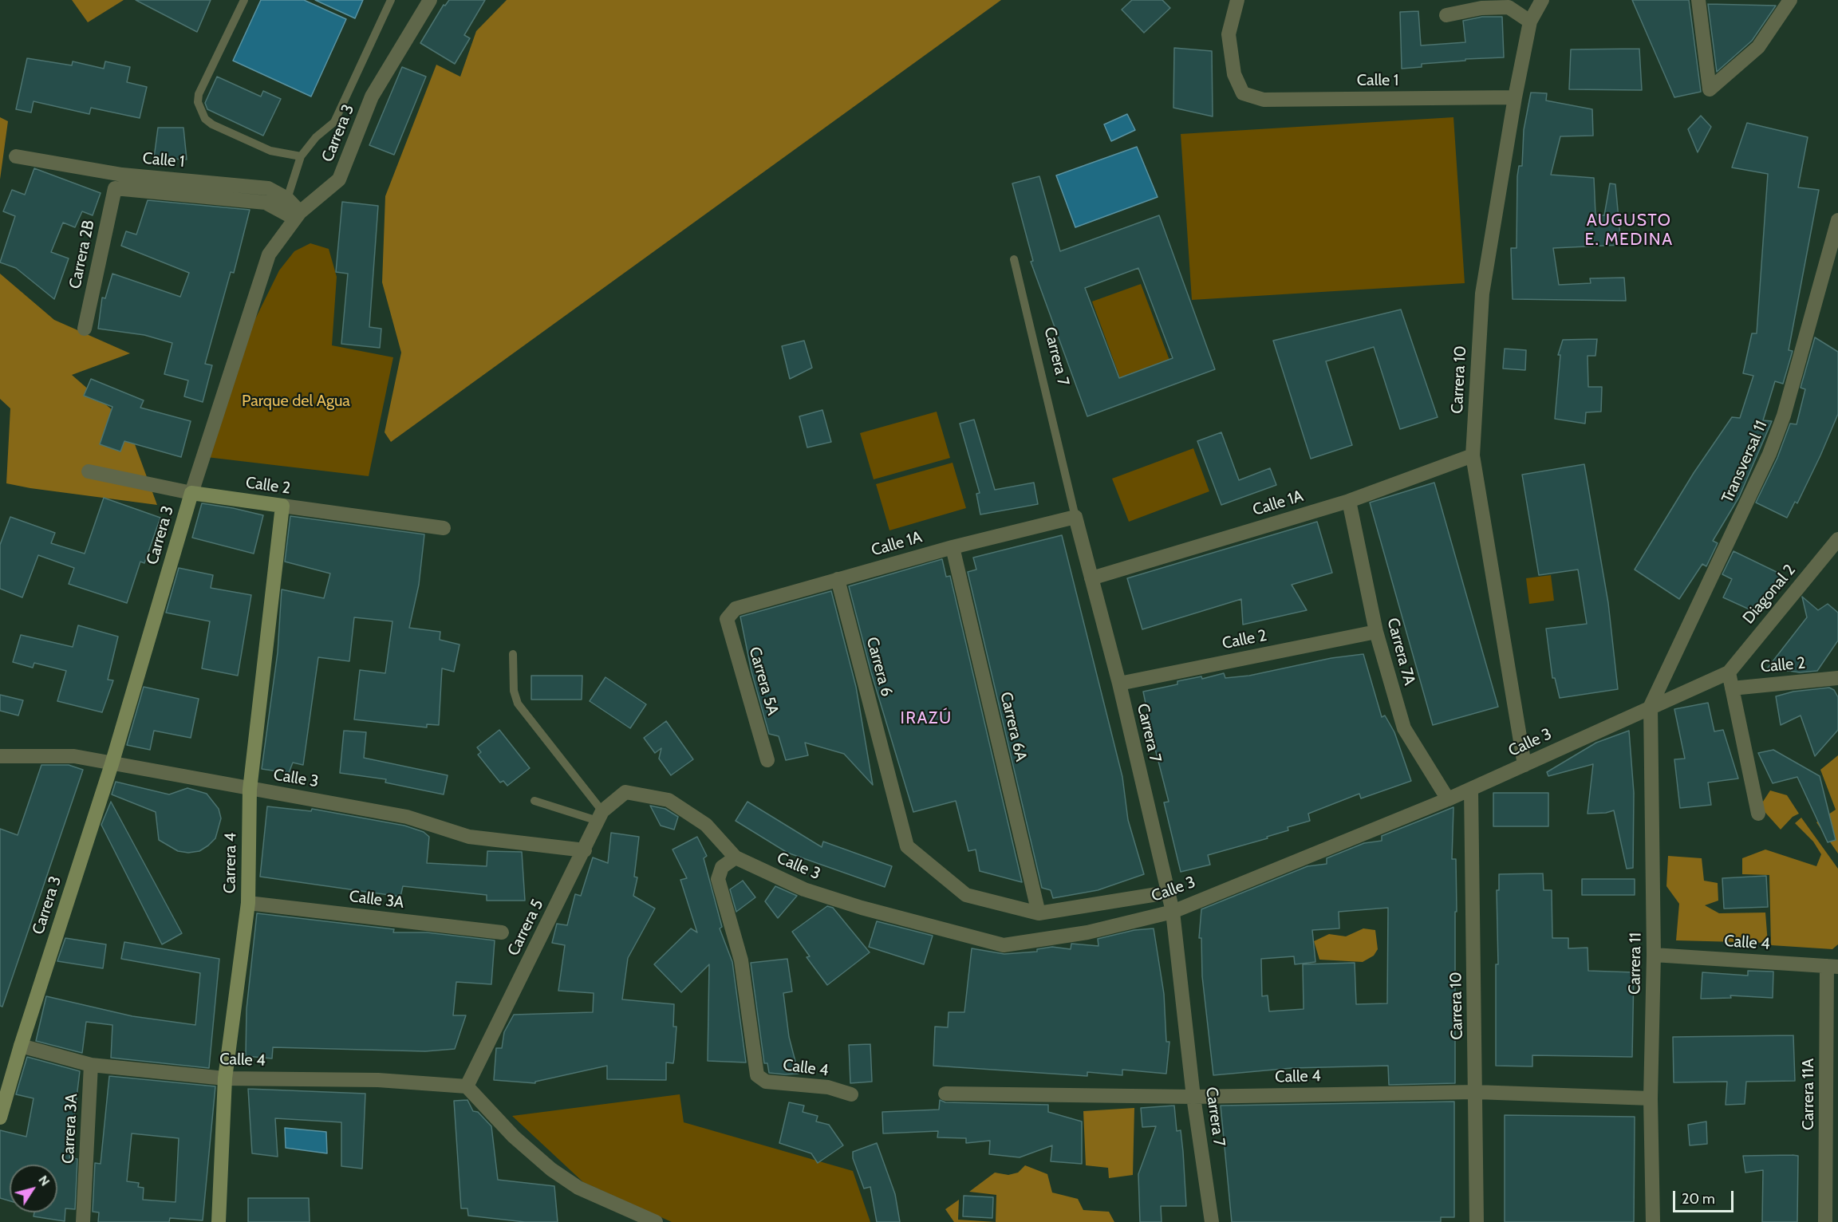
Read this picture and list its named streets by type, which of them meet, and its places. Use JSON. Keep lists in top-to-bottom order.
{
  "streets": {
    "street": [
      "Calle 1",
      "Carrera 3",
      "Carrera 2B",
      "Carrera 7",
      "Carrera 10",
      "Transversal 11",
      "Calle 2",
      "Calle 1A",
      "Diagonal 2",
      "Carrera 7A",
      "Carrera 6",
      "Carrera 5A",
      "Carrera 6A",
      "Calle 3",
      "Carrera 4",
      "Calle 3A",
      "Carrera 5",
      "Calle 4",
      "Carrera 11",
      "Carrera 11A",
      "Carrera 3A"
    ]
  },
  "crossings": [
    ["Calle 1", "Carrera 3"],
    ["Calle 1", "Carrera 2B"],
    ["Calle 1", "Carrera 10"],
    ["Carrera 3", "Calle 2"],
    ["Carrera 3", "Calle 3"],
    ["Carrera 3", "Calle 4"],
    ["Carrera 7", "Calle 2"],
    ["Carrera 7", "Calle 1A"],
    ["Carrera 7", "Calle 3"],
    ["Carrera 7", "Calle 4"],
    ["Carrera 10", "Calle 1A"],
    ["Carrera 10", "Calle 3"],
    ["Carrera 10", "Calle 4"],
    ["Transversal 11", "Calle 3"],
    ["Transversal 11", "Carrera 11"],
    ["Calle 2", "Carrera 7A"],
    ["Calle 2", "Carrera 4"],
    ["Calle 1A", "Carrera 7A"],
    ["Calle 1A", "Carrera 6"],
    ["Calle 1A", "Carrera 5A"],
    ["Calle 1A", "Carrera 6A"],
    ["Diagonal 2", "Calle 3"],
    ["Carrera 7A", "Calle 3"],
    ["Carrera 6", "Calle 3"],
    ["Carrera 6A", "Calle 3"],
    ["Calle 3", "Carrera 4"],
    ["Calle 3", "Carrera 5"],
    ["Calle 3", "Calle 4"],
    ["Calle 3", "Carrera 11"],
    ["Carrera 4", "Calle 3A"],
    ["Carrera 4", "Calle 4"],
    ["Carrera 5", "Calle 4"],
    ["Calle 4", "Carrera 11"],
    ["Calle 4", "Carrera 11A"],
    ["Calle 4", "Carrera 3A"]
  ],
  "districts": ["AUGUSTO E. MEDINA", "IRAZÚ"],
  "parks": ["Parque del Agua"],
  "scale_bar": "20 m",
  "north": "top right"
}
